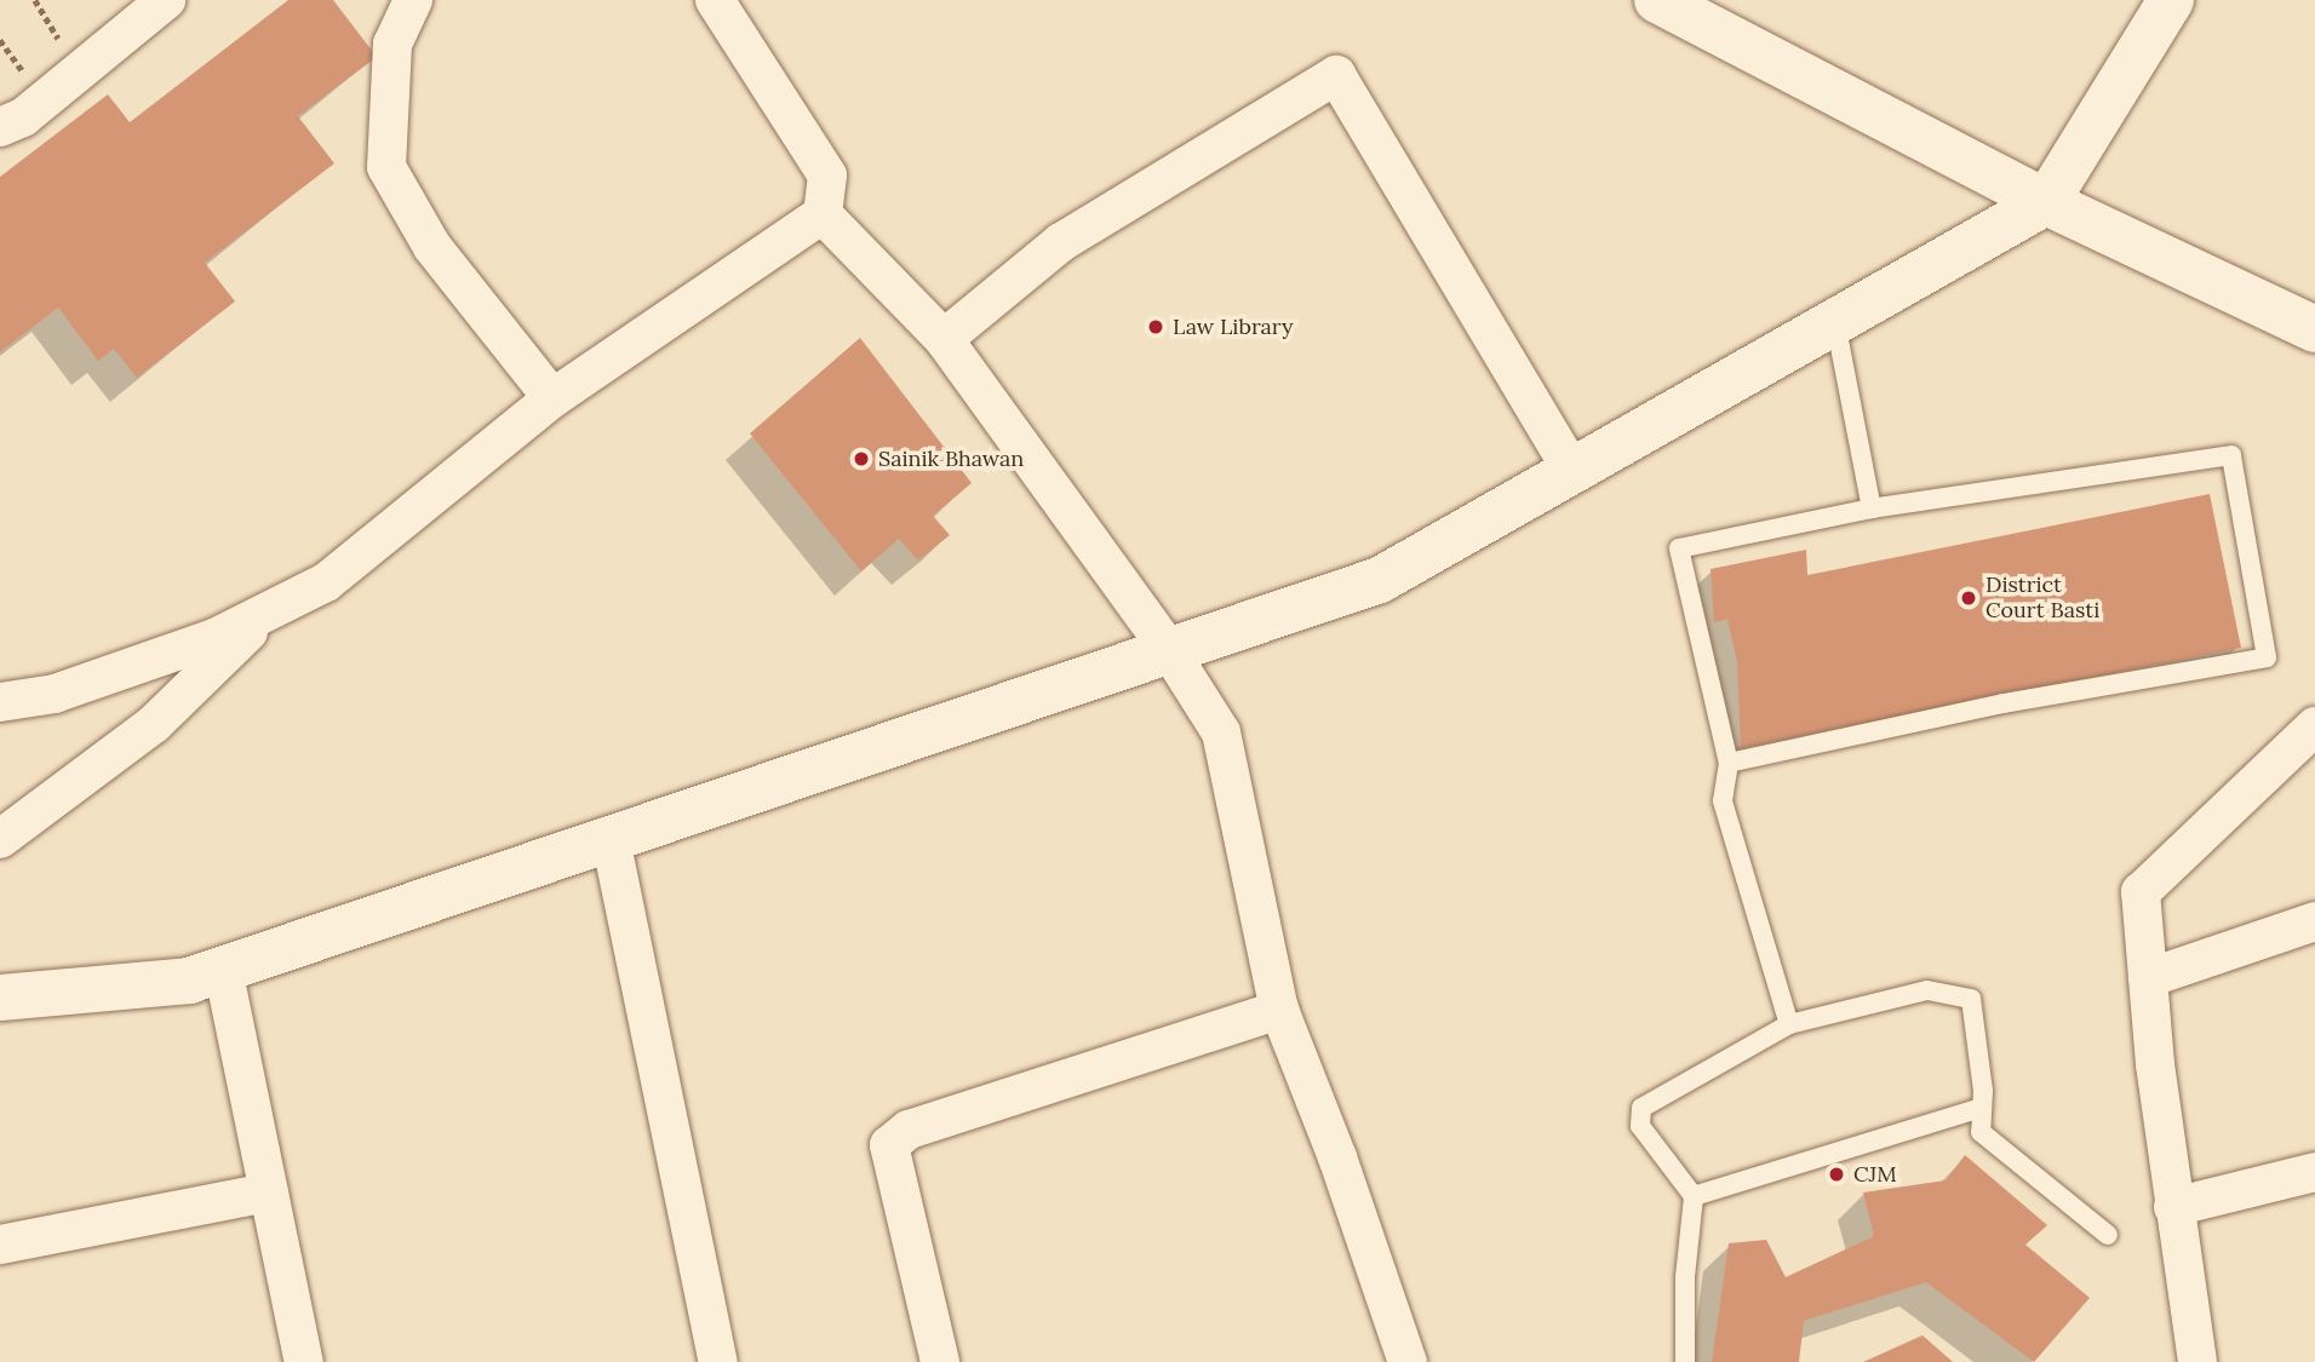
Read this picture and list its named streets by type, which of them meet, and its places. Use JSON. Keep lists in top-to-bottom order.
{
  "places": [
    "Law Library",
    "Sainik Bhawan",
    "District Court Basti",
    "CJM"
  ]
}
